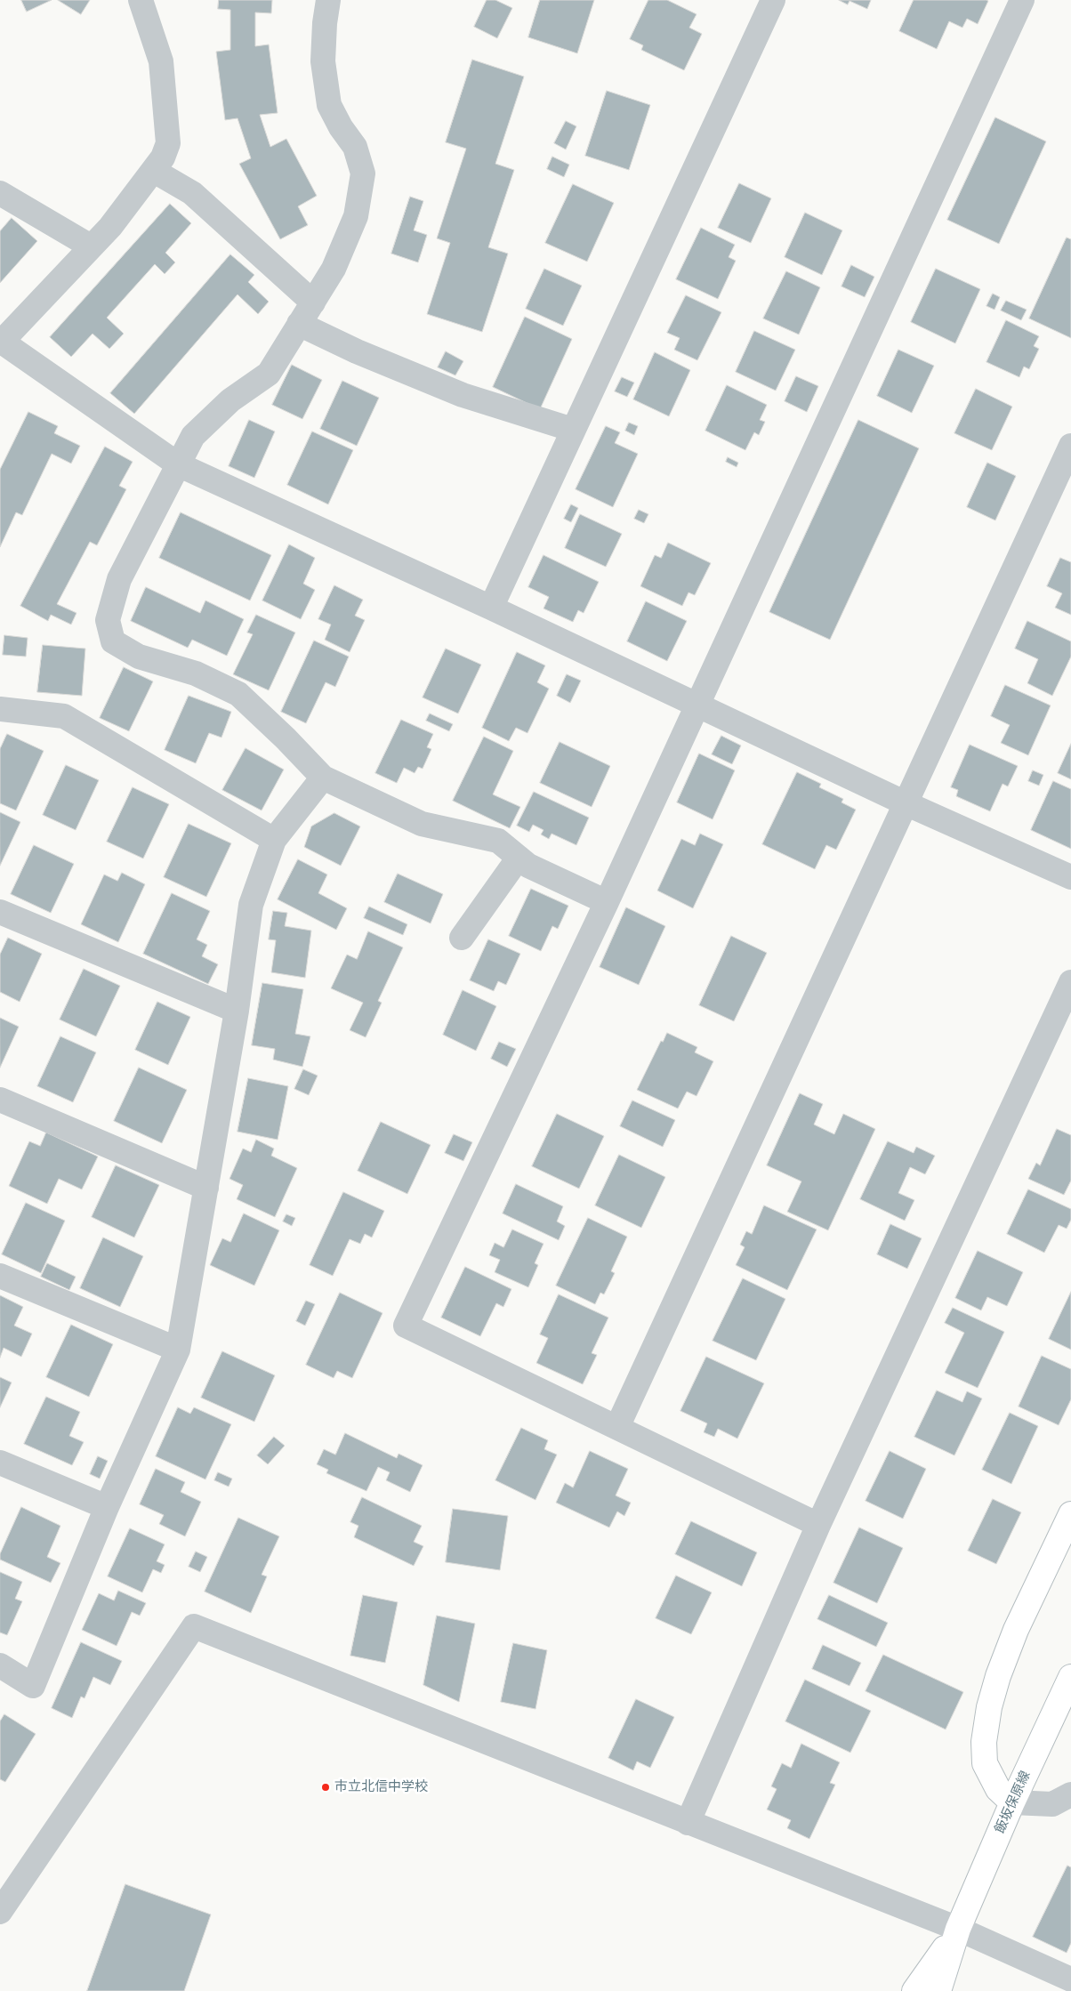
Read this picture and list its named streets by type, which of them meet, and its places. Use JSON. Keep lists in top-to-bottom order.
{
  "streets": {
    "main road": ["飯坂保原線"]
  },
  "places": ["市立北信中学校"]
}
